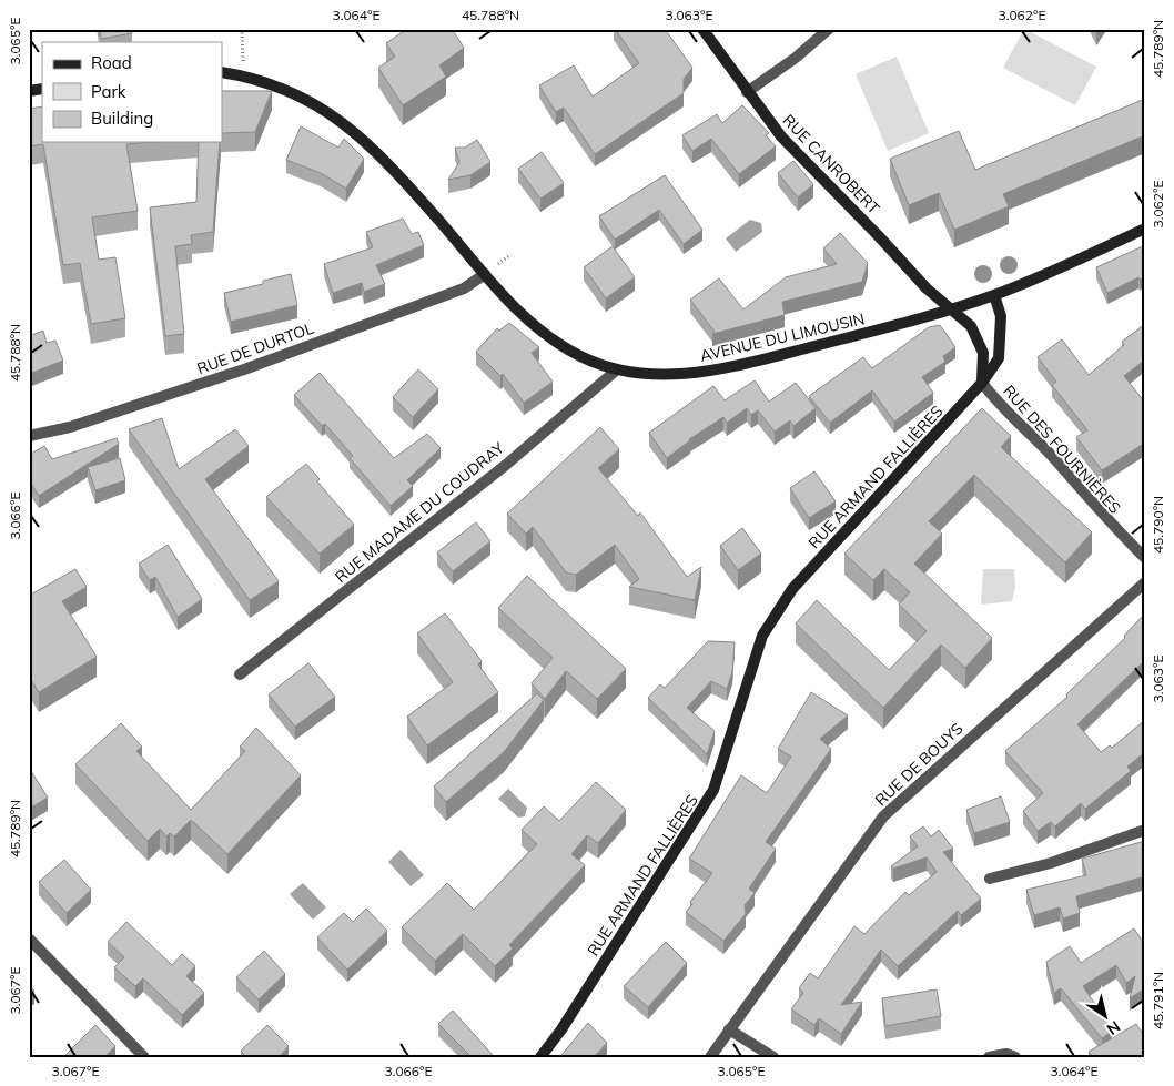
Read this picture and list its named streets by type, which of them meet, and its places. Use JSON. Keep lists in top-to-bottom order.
{
  "streets": {
    "street": [
      "RUE CANROBERT",
      "AVENUE DU LIMOUSIN",
      "RUE DE DURTOL",
      "RUE DES FOURNIÈRES",
      "RUE ARMAND FALLIÈRES",
      "RUE MADAME DU COUDRAY",
      "RUE DE BOUYS"
    ]
  },
  "crossings": [
    ["RUE CANROBERT", "AVENUE DU LIMOUSIN"],
    ["AVENUE DU LIMOUSIN", "RUE DE DURTOL"],
    ["AVENUE DU LIMOUSIN", "RUE ARMAND FALLIÈRES"],
    ["AVENUE DU LIMOUSIN", "RUE MADAME DU COUDRAY"],
    ["RUE DES FOURNIÈRES", "RUE ARMAND FALLIÈRES"]
  ],
  "legend": ["Road", "Park", "Building"],
  "north": "bottom right",
  "coordinates": [
    "3.064°E",
    "45.788°N",
    "3.063°E",
    "3.062°E",
    "3.065°E",
    "45.789°N",
    "3.066°E",
    "45.790°N",
    "3.067°E",
    "45.791°N"
  ]
}
